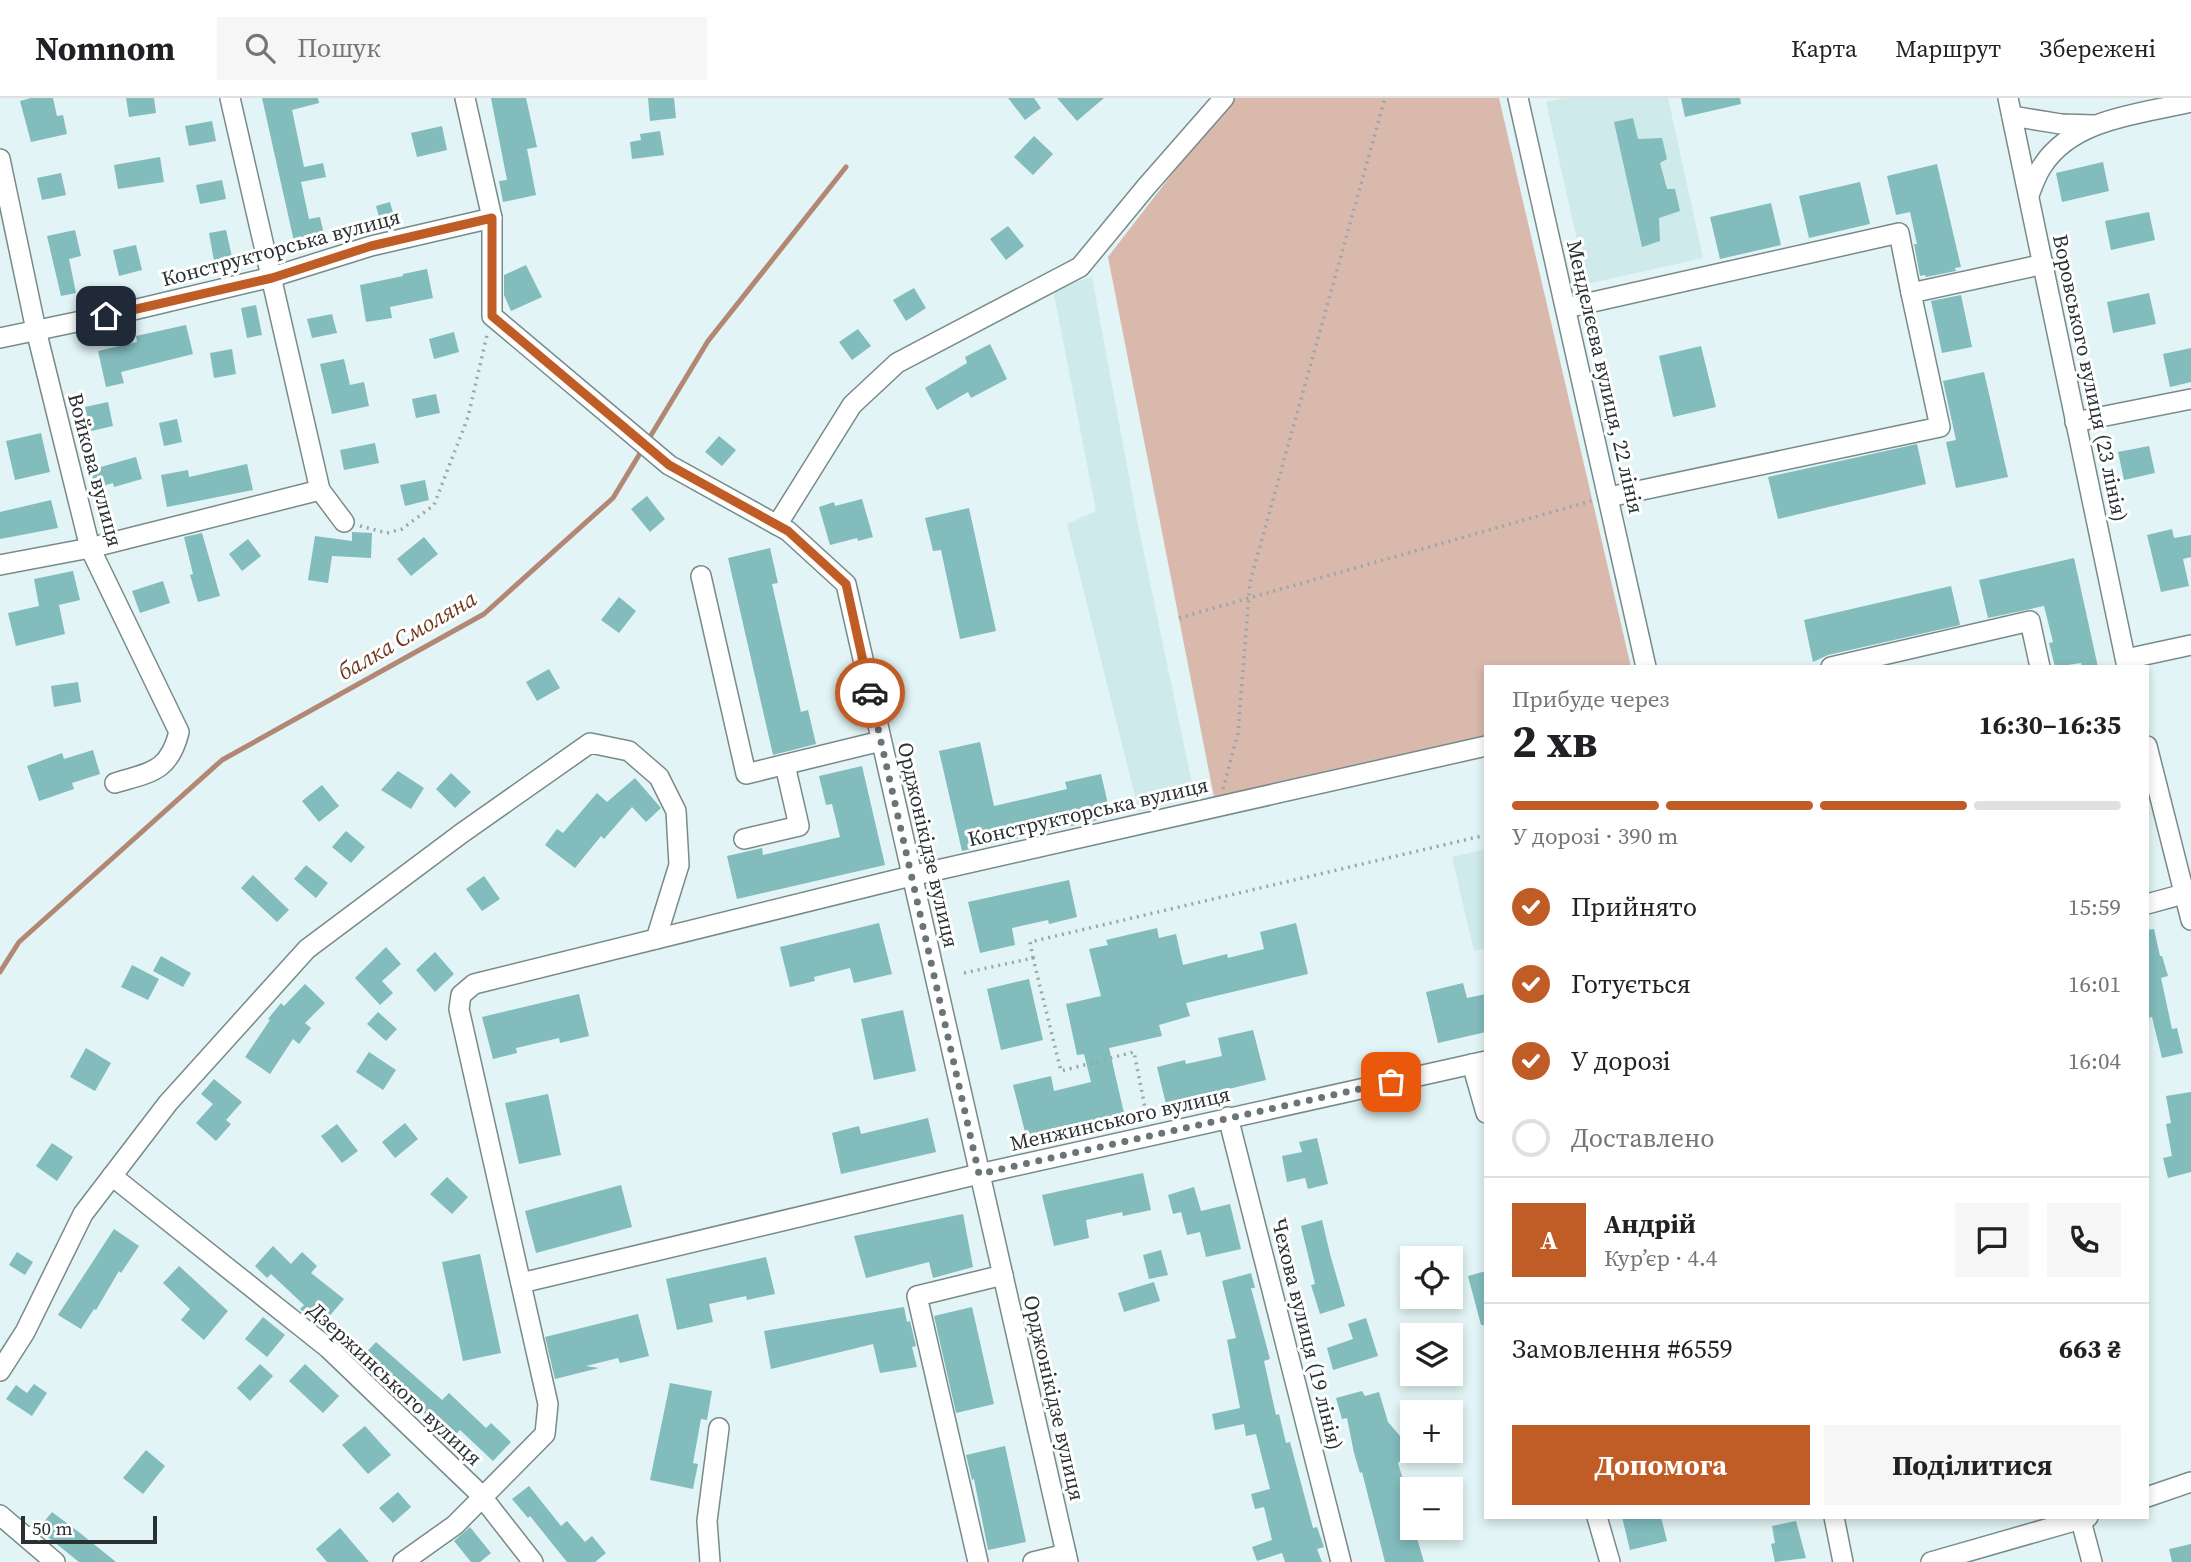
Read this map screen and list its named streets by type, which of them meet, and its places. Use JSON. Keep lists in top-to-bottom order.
{
  "streets": {
    "street": [
      "Конструкторська вулиця",
      "Менделєєва вулиця, 22 лінія",
      "Воровського вулиця (23 лiнiя)",
      "Войкова вулиця",
      "Орджонікідзе вулиця",
      "Менжинського вулиця",
      "Чехова вулиця (19 лiнiя)",
      "Дзержинського вулиця"
    ]
  },
  "crossings": [
    ["Конструкторська вулиця", "Войкова вулиця"],
    ["Конструкторська вулиця", "Орджонікідзе вулиця"],
    ["Конструкторська вулиця", "Менжинського вулиця"],
    ["Орджонікідзе вулиця", "Менжинського вулиця"],
    ["Менжинського вулиця", "Чехова вулиця (19 лiнiя)"]
  ],
  "water": ["балка Смоляна"],
  "scale_bar": "50 m",
  "page": {
    "header": "Nomnom",
    "search": "Пошук",
    "nav": ["Карта", "Маршрут", "Збережені"],
    "heading": ["2 хв", "Прибуде через", "16:30–16:35"],
    "panel": [
      "Андрій",
      "Кур’єр · 4.4",
      "Замовлення #6559",
      "663 ₴"
    ],
    "bar": "У дорозі · 390 m",
    "list": [
      ["Прийнято", "15:59"],
      ["Готується", "16:01"],
      ["У дорозі", "16:04"],
      "Доставлено"
    ],
    "round": "А",
    "map_buttons": ["+", "−"],
    "buttons": ["Допомога", "Поділитися"],
    "scale": "50 m"
  }
}
